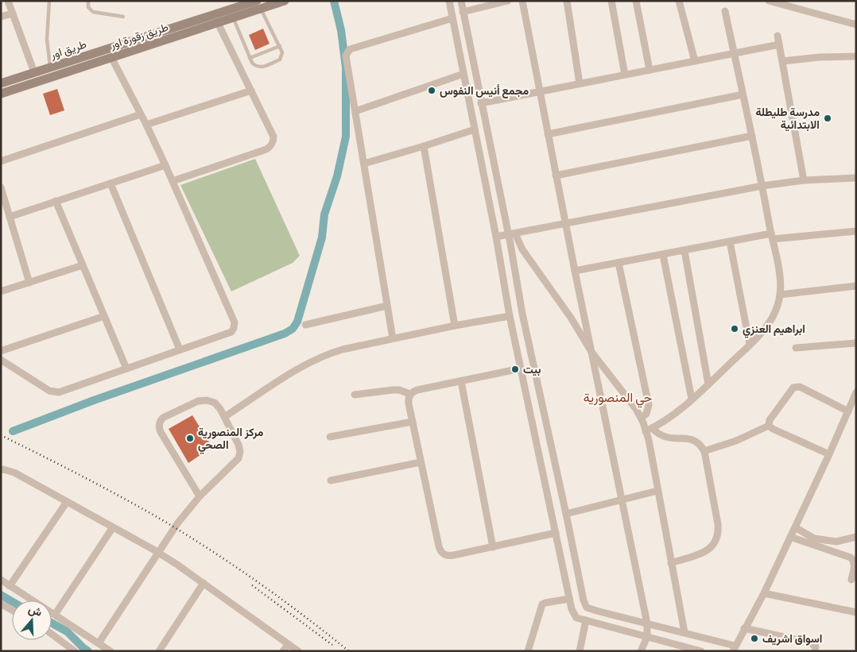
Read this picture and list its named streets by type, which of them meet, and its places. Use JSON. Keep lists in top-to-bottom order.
{
  "streets": {
    "main road": ["طريق زقورة اور", "طريق اور"]
  },
  "crossings": [
    ["طريق زقورة اور", "طريق اور"]
  ],
  "districts": ["حي المنصورية"],
  "places": [
    "مجمع أنيس النفوس",
    "مدرسة طليطلة الابتدائية",
    "ابراهيم العنزي",
    "بيت",
    "مركز المنصورية الصحي",
    "اسواق اشريف"
  ],
  "north": "top"
}
